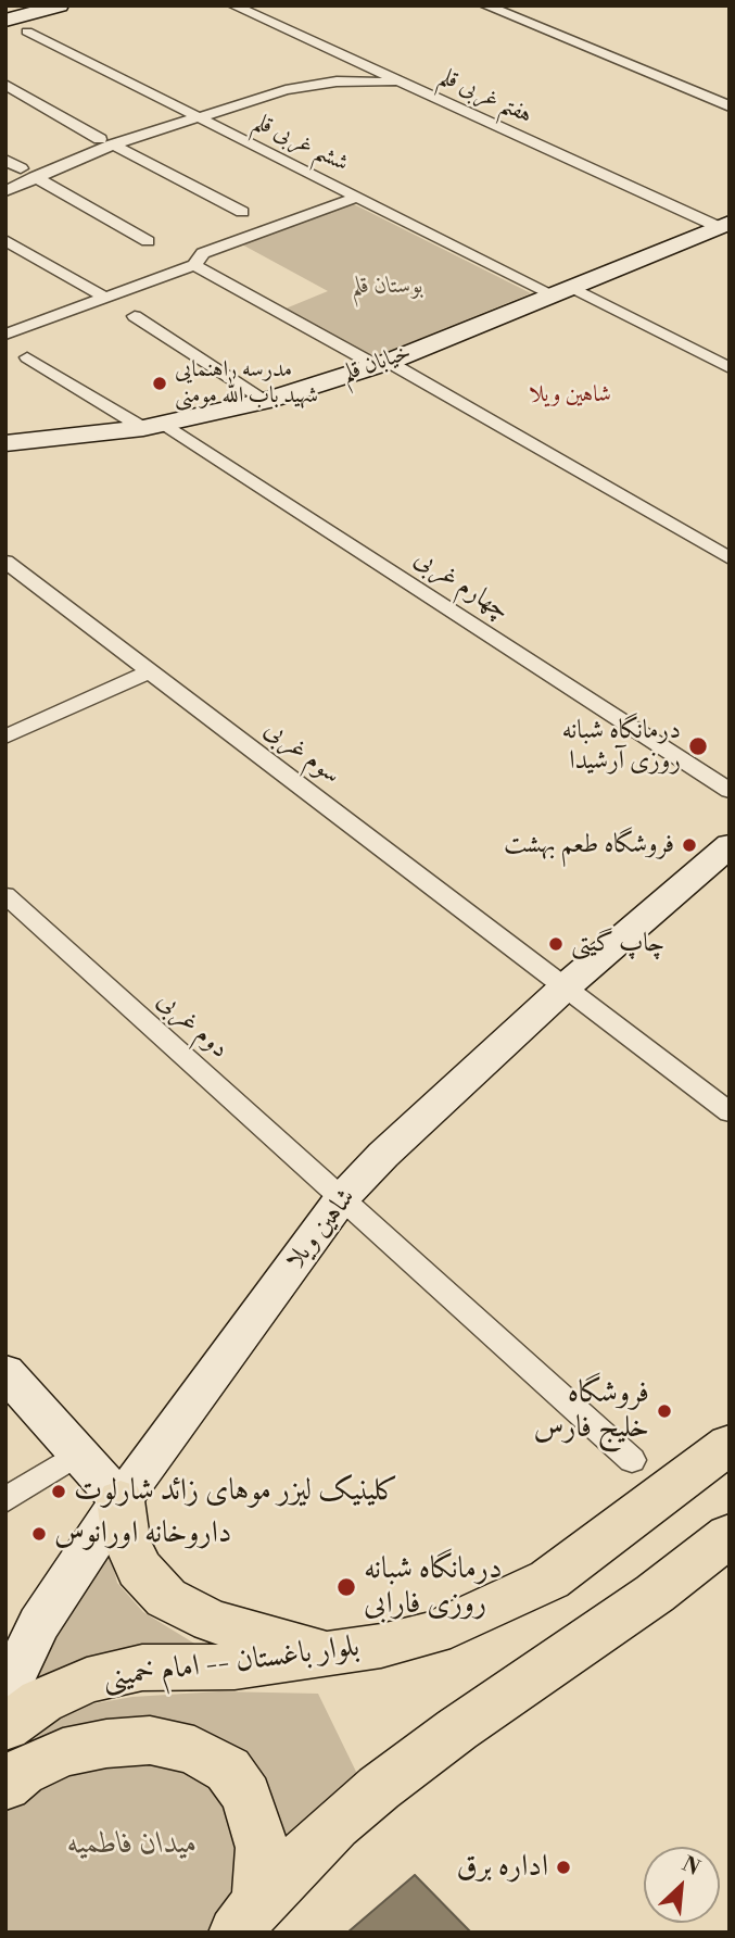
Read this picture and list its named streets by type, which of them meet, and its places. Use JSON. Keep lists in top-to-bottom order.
{
  "streets": {
    "main road": ["بلوار باغستان -- امام خمینی"],
    "street": [
      "هفتم غربی قلم",
      "ششم غربی قلم",
      "خیابان قلم",
      "چهارم غربی",
      "سوم غربی",
      "دوم غربی",
      "شاهین ویلا"
    ]
  },
  "crossings": [
    ["هفتم غربی قلم", "خیابان قلم"],
    ["ششم غربی قلم", "خیابان قلم"],
    ["خیابان قلم", "چهارم غربی"],
    ["سوم غربی", "شاهین ویلا"],
    ["دوم غربی", "شاهین ویلا"]
  ],
  "districts": ["شاهین ویلا"],
  "parks": ["بوستان قلم", "میدان فاطمیه"],
  "places": [
    "مدرسه راهنمایی شهید باب الله مومنی",
    "درمانگاه شبانه روزی آرشیدا",
    "فروشگاه طعم بهشت",
    "چاپ گیتی",
    "فروشگاه خلیج فارس",
    "کلینیک لیزر موهای زائد شارلوت",
    "داروخانه اورانوس",
    "درمانگاه شبانه روزی فارابی",
    "اداره برق"
  ],
  "north": "top right"
}
